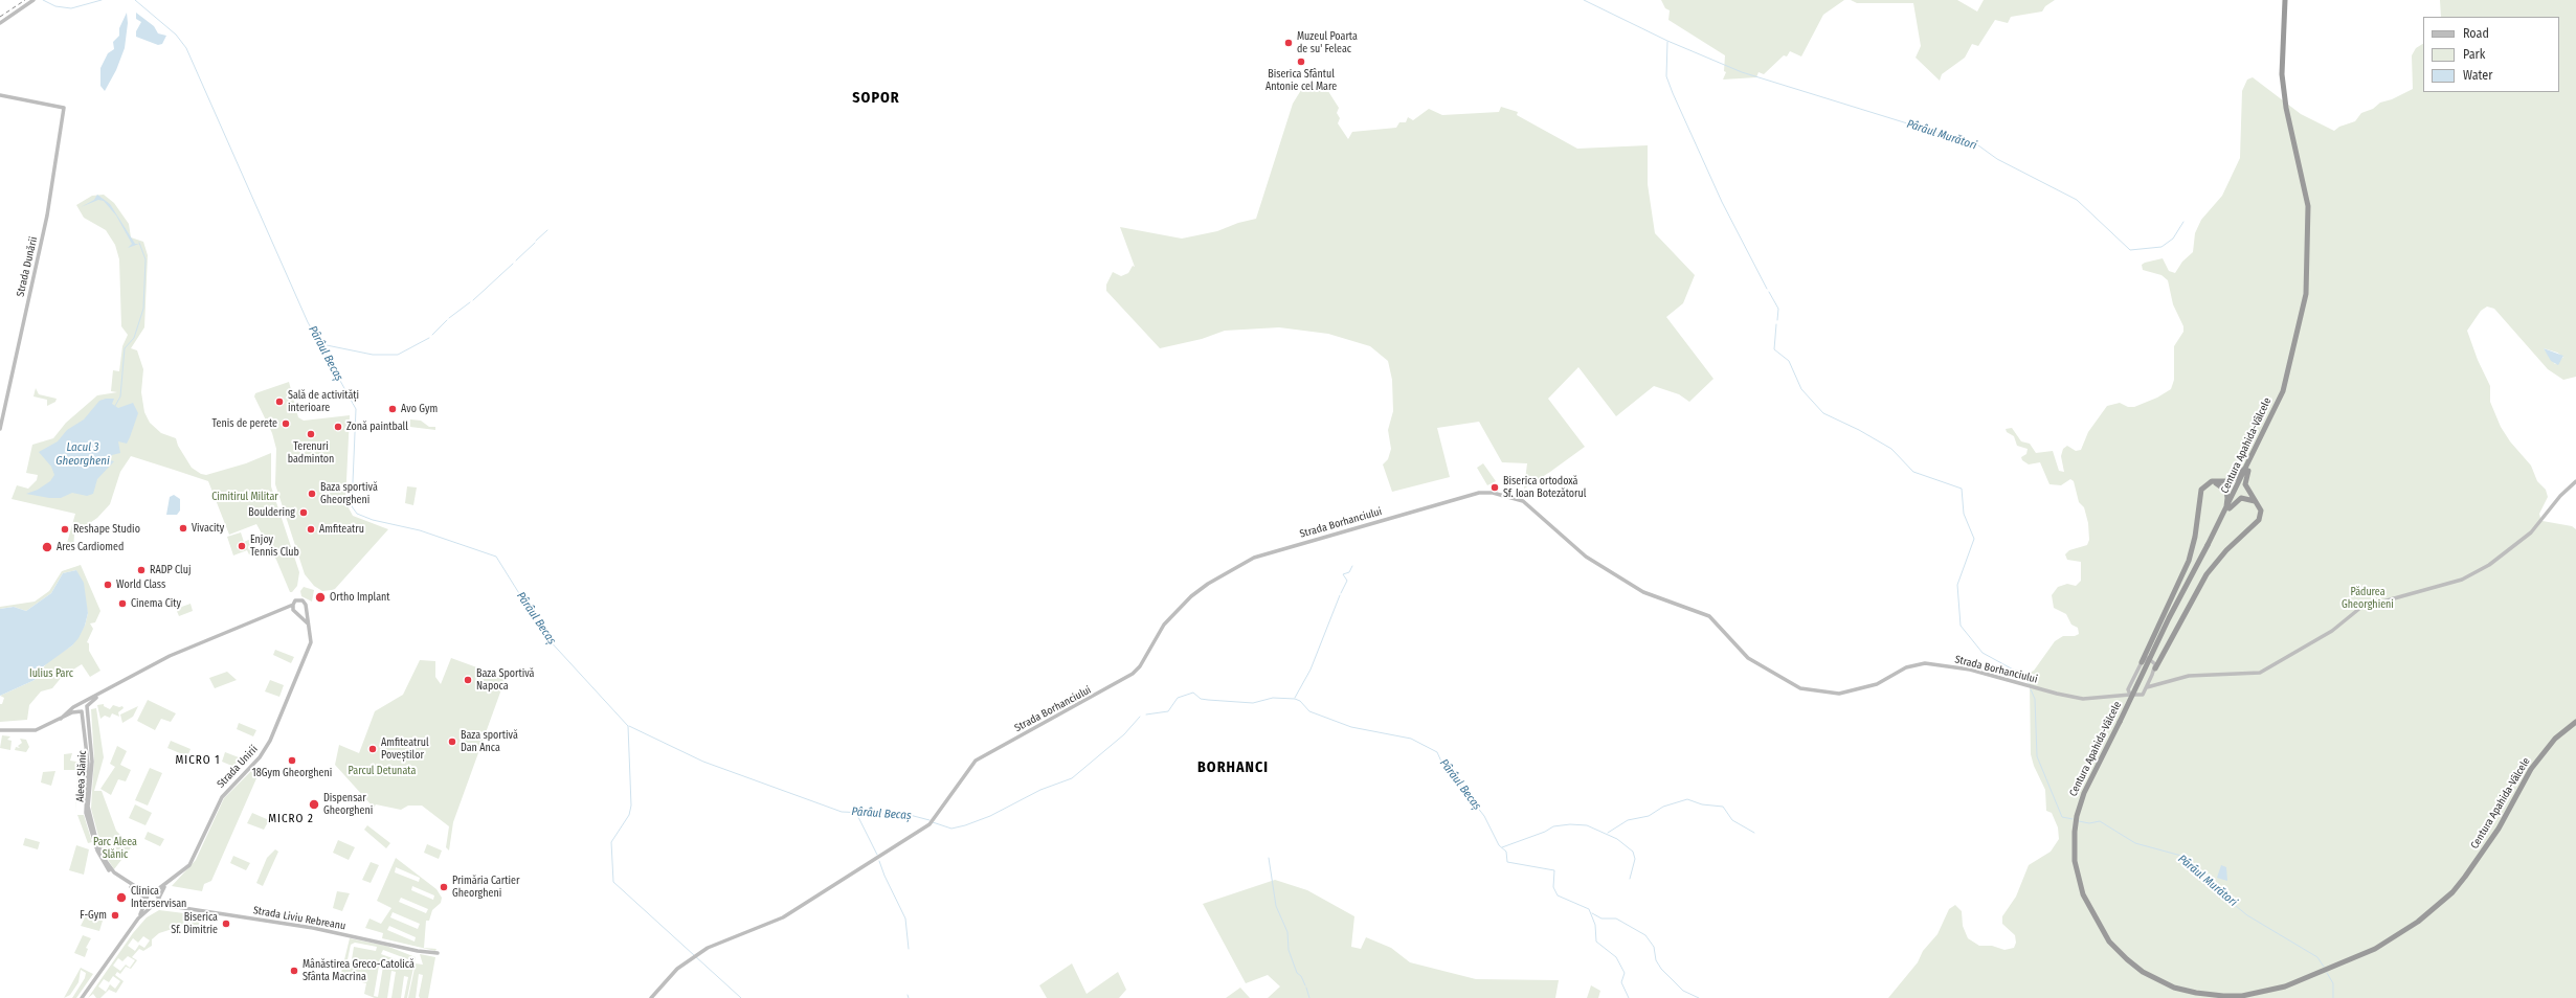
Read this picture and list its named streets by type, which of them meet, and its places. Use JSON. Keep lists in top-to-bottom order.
{
  "streets": {
    "highway": ["Centura Apahida-Vâlcele"],
    "main road": [
      "Strada Dunării",
      "Strada Borhanciului",
      "Strada Unirii",
      "Aleea Slănic",
      "Strada Liviu Rebreanu"
    ]
  },
  "crossings": [
    ["Strada Unirii", "Aleea Slănic"],
    ["Strada Unirii", "Strada Liviu Rebreanu"],
    ["Aleea Slănic", "Strada Liviu Rebreanu"]
  ],
  "districts": [
    "SOPOR",
    "MICRO 1",
    "BORHANCI",
    "MICRO 2"
  ],
  "water": ["Pârâul Murători", "Pârâul Becaș", "Lacul 3 Gheorgheni"],
  "parks": [
    "Cimitirul Militar",
    "Pădurea Gheorghieni",
    "Iulius Parc",
    "Parcul Detunata",
    "Parc Aleea Slănic"
  ],
  "places": [
    "Muzeul Poarta de su' Feleac",
    "Biserica Sfântul Antonie cel Mare",
    "Sală de activități interioare",
    "Avo Gym",
    "Tenis de perete",
    "Zonă paintball",
    "Terenuri badminton",
    "Biserica ortodoxă Sf. Ioan Botezătorul",
    "Baza sportivă Gheorgheni",
    "Bouldering",
    "Vivacity",
    "Reshape Studio",
    "Amfiteatru",
    "Enjoy Tennis Club",
    "Ares Cardiomed",
    "RADP Cluj",
    "World Class",
    "Ortho Implant",
    "Cinema City",
    "Baza Sportivă Napoca",
    "Baza sportivă Dan Anca",
    "Amfiteatrul Poveștilor",
    "18Gym Gheorgheni",
    "Dispensar Gheorgheni",
    "Primăria Cartier Gheorgheni",
    "Clinica Interservisan",
    "F-Gym",
    "Biserica Sf. Dimitrie",
    "Mânăstirea Greco-Catolică Sfânta Macrina"
  ],
  "legend": ["Road", "Park", "Water"]
}
